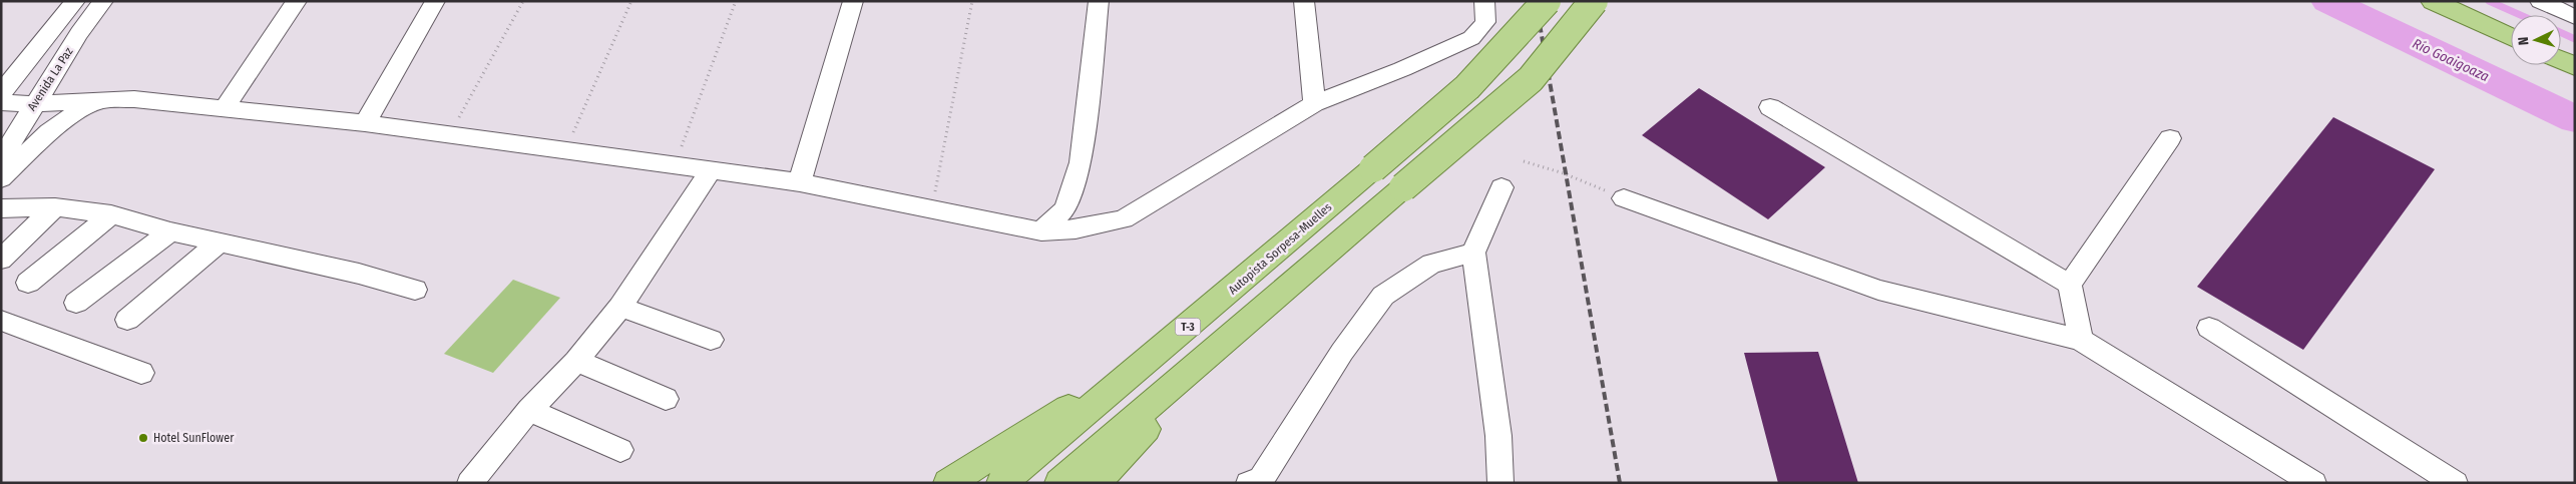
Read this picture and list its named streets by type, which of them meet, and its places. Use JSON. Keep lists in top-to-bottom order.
{
  "streets": {
    "main road": ["Autopista Sorpesa-Muelles", "T-3"],
    "street": ["Avenida La Paz"]
  },
  "water": ["Río Goaigoaza"],
  "places": ["Hotel SunFlower"],
  "north": "left"
}
